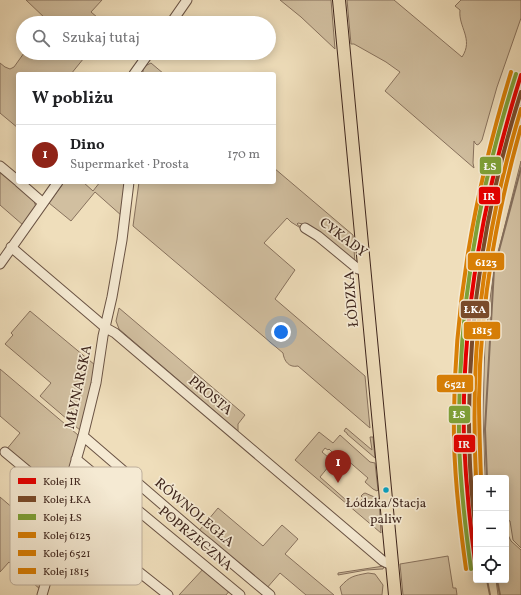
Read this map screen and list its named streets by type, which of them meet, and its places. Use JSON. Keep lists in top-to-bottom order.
{
  "streets": {
    "main road": ["ŁÓDZKA"],
    "street": [
      "CYKADY",
      "MŁYNARSKA",
      "PROSTA",
      "RÓWNOLEGŁA",
      "POPRZECZNA"
    ]
  },
  "crossings": [
    ["CYKADY", "ŁÓDZKA"],
    ["ŁÓDZKA", "PROSTA"],
    ["MŁYNARSKA", "PROSTA"],
    ["MŁYNARSKA", "RÓWNOLEGŁA"],
    ["MŁYNARSKA", "POPRZECZNA"]
  ],
  "places": ["Łódzka/Stacja paliw"],
  "lines": [
    "rail line 6521",
    "rail line ŁS",
    "rail line IR",
    "rail line ŁKA",
    "rail line 6123",
    "rail line 1815"
  ],
  "legend": [
    "Kolej IR",
    "Kolej ŁKA",
    "Kolej ŁS",
    "Kolej 6123",
    "Kolej 6521",
    "Kolej 1815"
  ],
  "page": {
    "search": "Szukaj tutaj",
    "heading": "W pobliżu",
    "list": [
      {
        "mark": "1",
        "name": "Dino",
        "note": "Supermarket · Prosta",
        "value": "170 m"
      }
    ],
    "pins": "1",
    "map_buttons": ["+", "−"]
  }
}
